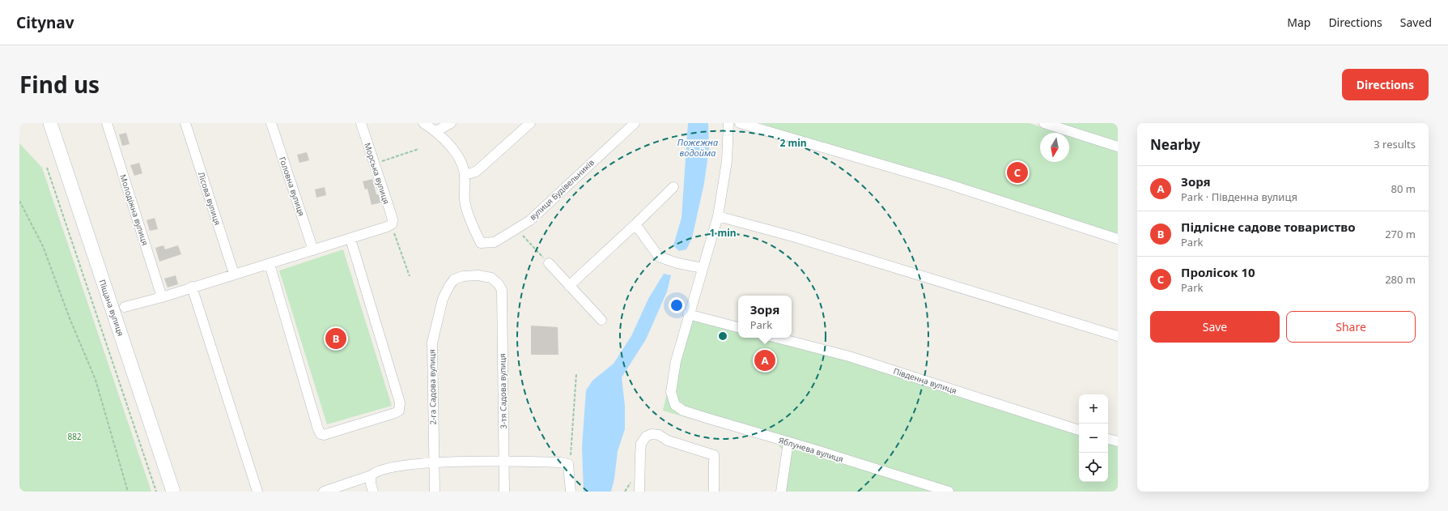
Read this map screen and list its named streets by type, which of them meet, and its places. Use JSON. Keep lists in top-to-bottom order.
{
  "streets": {
    "street": [
      "Морська вулиця",
      "Головна вулиця",
      "вулиця Будівельників",
      "Лісова вулиця",
      "Молодіжна вулиця",
      "Піщана вулиця",
      "Південна вулиця",
      "2-га Садова вулиця",
      "3-тя Садова вулиця",
      "Яблунева вулиця"
    ]
  },
  "crossings": [
    ["2-га Садова вулиця", "3-тя Садова вулиця"]
  ],
  "water": ["Пожежна водойма"],
  "parks": ["882"],
  "north": "bottom",
  "page": {
    "header": "Citynav",
    "nav": ["Map", "Directions", "Saved"],
    "title": "Find us",
    "buttons": [
      "Directions",
      ["Save", "Share"]
    ],
    "heading": ["Nearby", "3 results"],
    "pins": ["C", "B", "A"],
    "list": [
      {
        "mark": "A",
        "name": "Зоря",
        "note": "Park · Південна вулиця",
        "value": "80 m"
      },
      {
        "mark": "B",
        "name": "Підлісне садове товариство",
        "note": "Park",
        "value": "270 m"
      },
      {
        "mark": "C",
        "name": "Пролісок 10",
        "note": "Park",
        "value": "280 m"
      }
    ],
    "popup": ["Зоря", "Park"],
    "map_buttons": ["+", "−"]
  },
  "rings": ["2 min", "1 min"]
}
